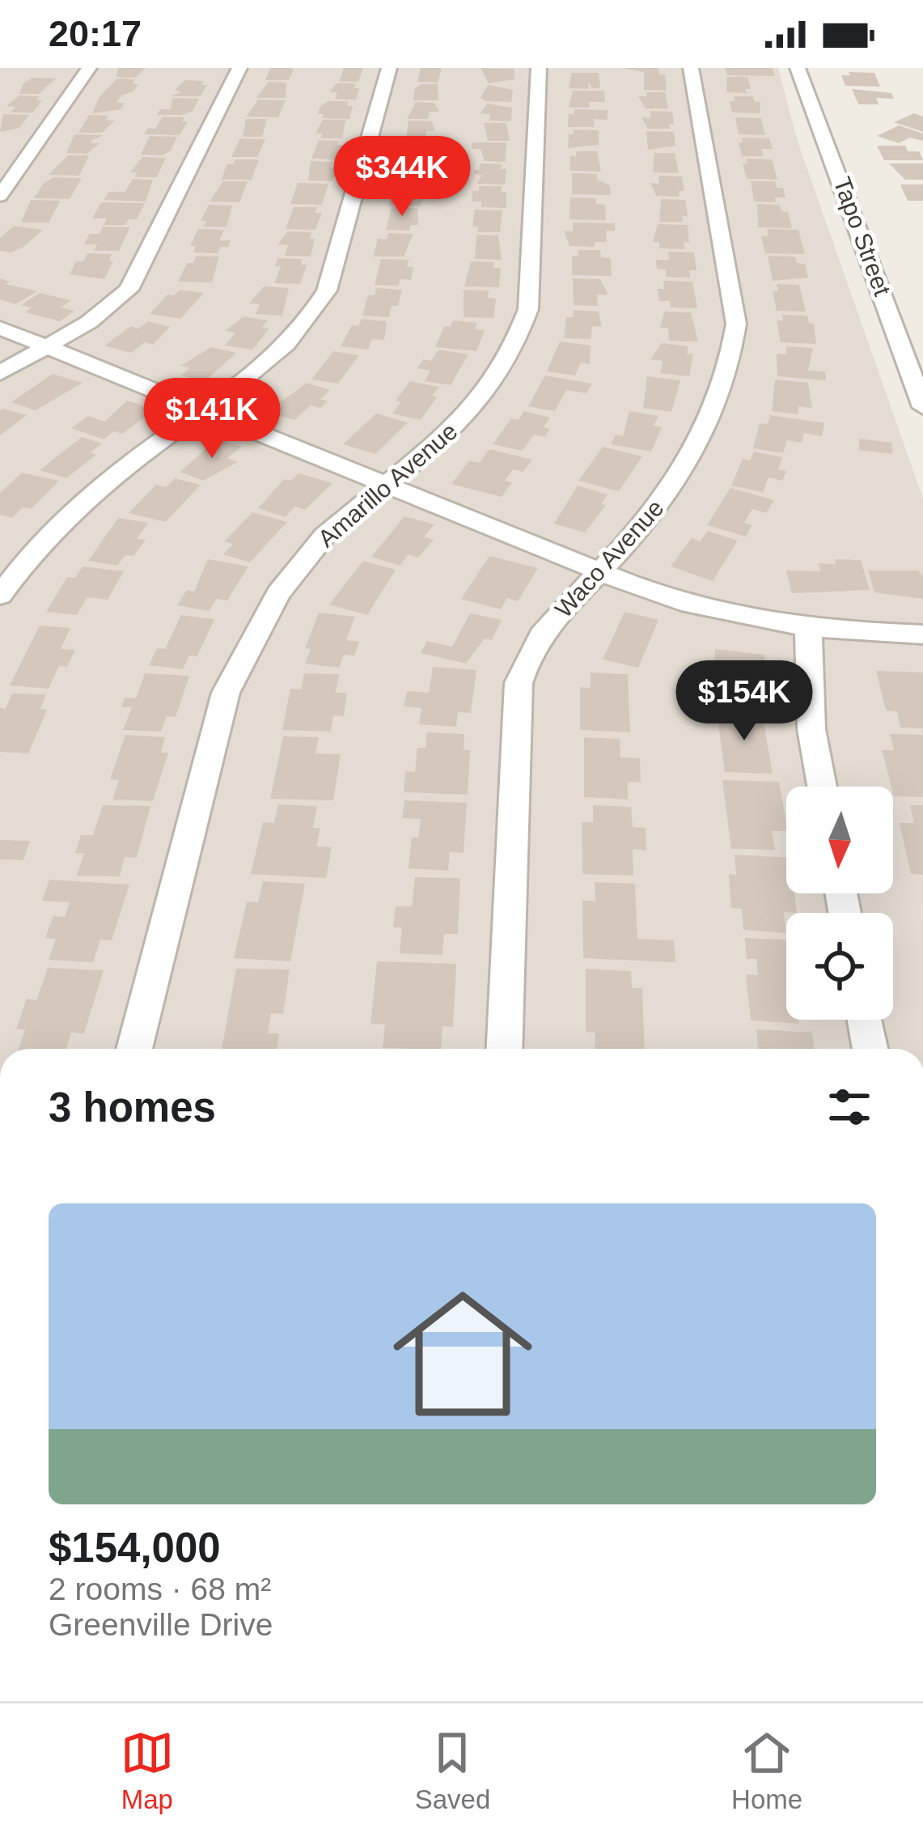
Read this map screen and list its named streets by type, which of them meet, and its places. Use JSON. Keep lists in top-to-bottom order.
{
  "streets": {
    "street": ["Tapo Street", "Amarillo Avenue", "Waco Avenue"]
  },
  "north": "bottom",
  "page": {
    "status": "20:17",
    "price": ["$344K", "$141K", "$154K"],
    "heading": "3 homes",
    "list": [
      {
        "name": "$154,000",
        "note": "2 rooms · 68 m² · Greenville Drive"
      }
    ],
    "tabs": ["Map", "Saved", "Home"]
  }
}
